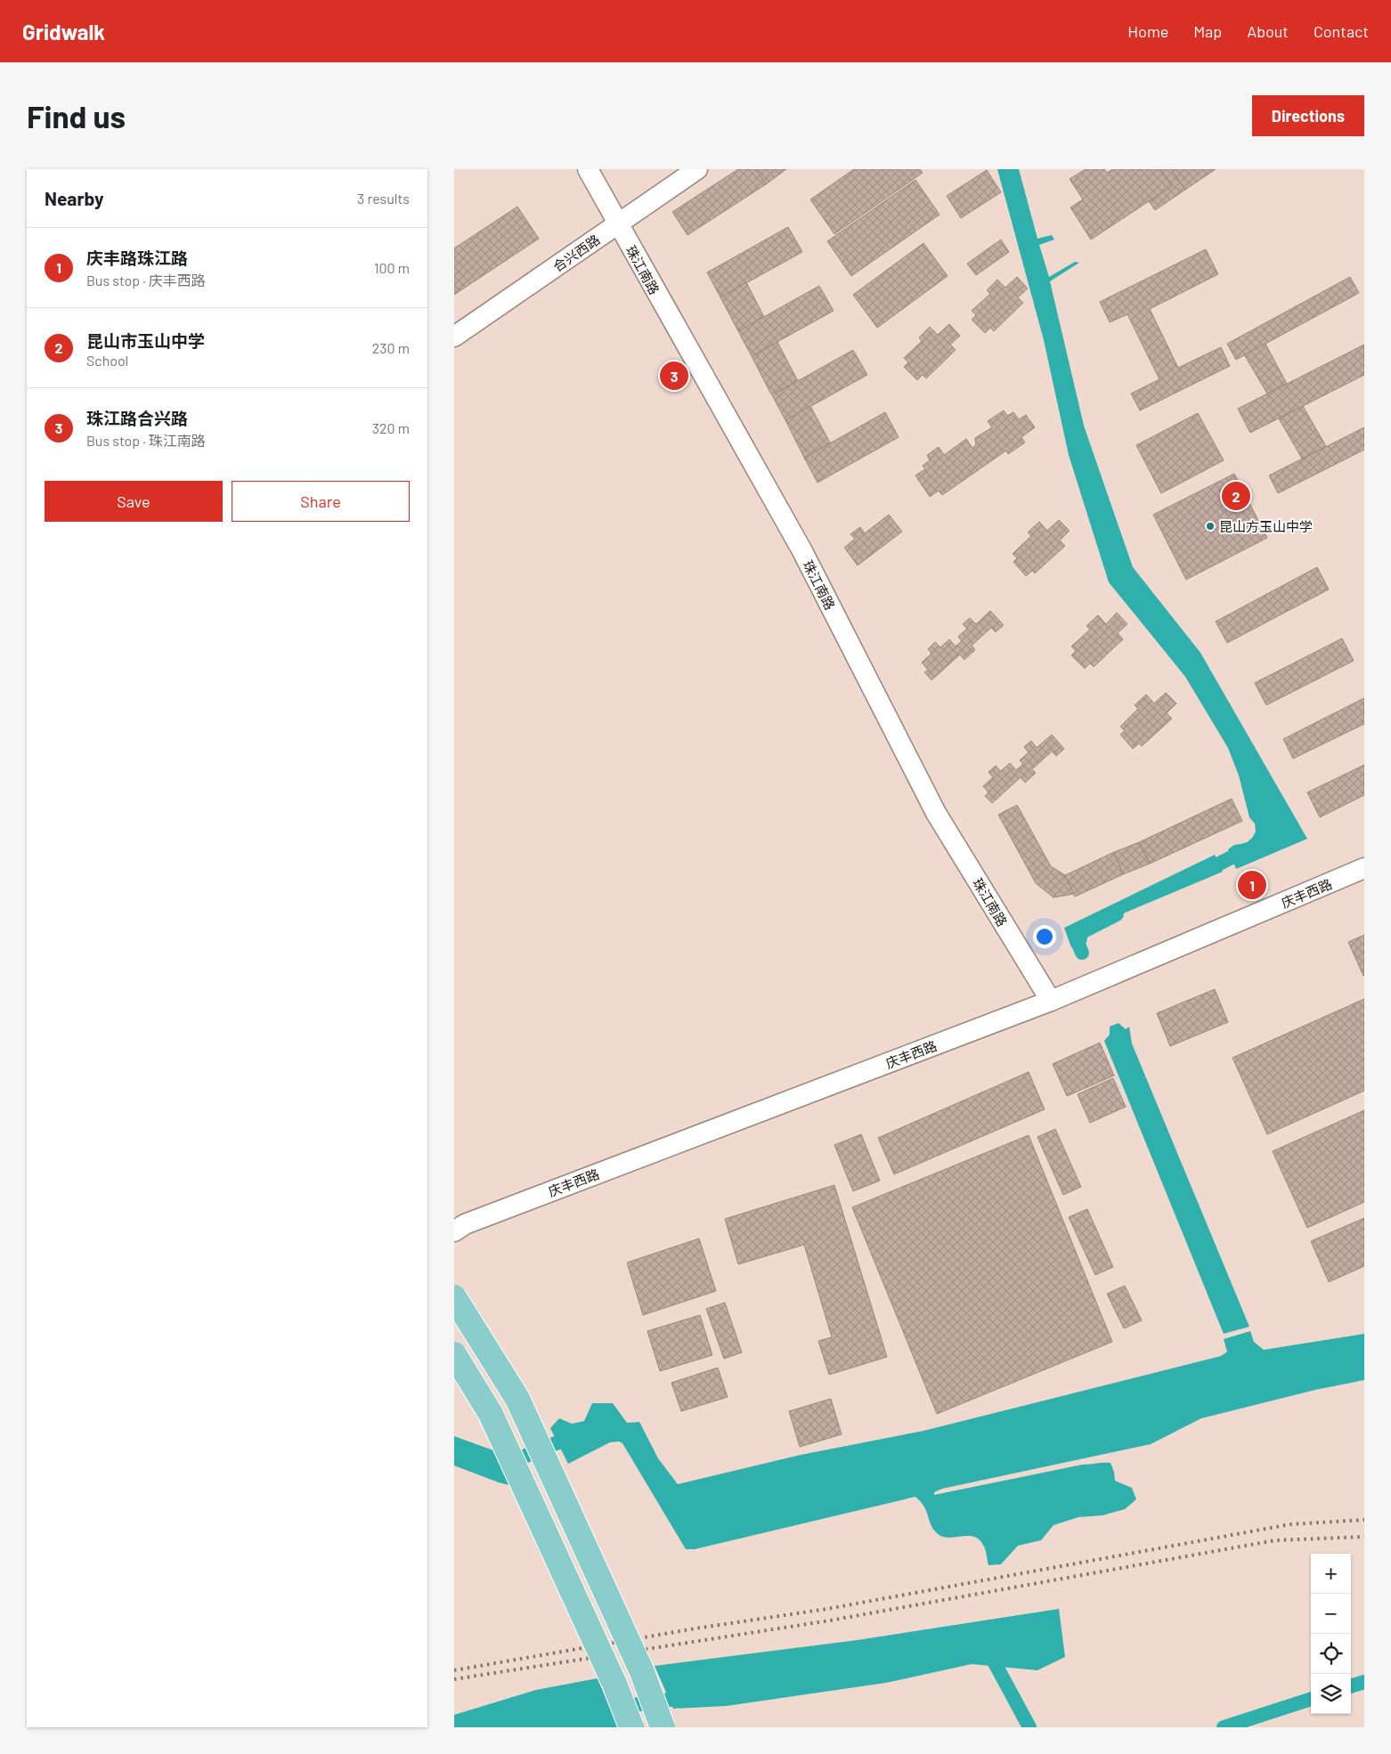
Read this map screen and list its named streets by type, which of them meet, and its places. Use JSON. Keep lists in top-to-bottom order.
{
  "streets": {
    "street": ["合兴西路", "珠江南路", "庆丰西路"]
  },
  "crossings": [
    ["合兴西路", "珠江南路"],
    ["珠江南路", "庆丰西路"]
  ],
  "places": ["昆山方玉山中学"],
  "page": {
    "header": "Gridwalk",
    "nav": [
      "Home",
      "Map",
      "About",
      "Contact"
    ],
    "buttons": [
      "Directions",
      ["Save", "Share"]
    ],
    "title": "Find us",
    "heading": ["Nearby", "3 results"],
    "list": [
      {
        "mark": "1",
        "name": "庆丰路珠江路",
        "note": "Bus stop · 庆丰西路",
        "value": "100 m"
      },
      {
        "mark": "2",
        "name": "昆山市玉山中学",
        "note": "School",
        "value": "230 m"
      },
      {
        "mark": "3",
        "name": "珠江路合兴路",
        "note": "Bus stop · 珠江南路",
        "value": "320 m"
      }
    ],
    "pins": ["3", "2", "1"],
    "map_buttons": ["+", "−"]
  }
}
